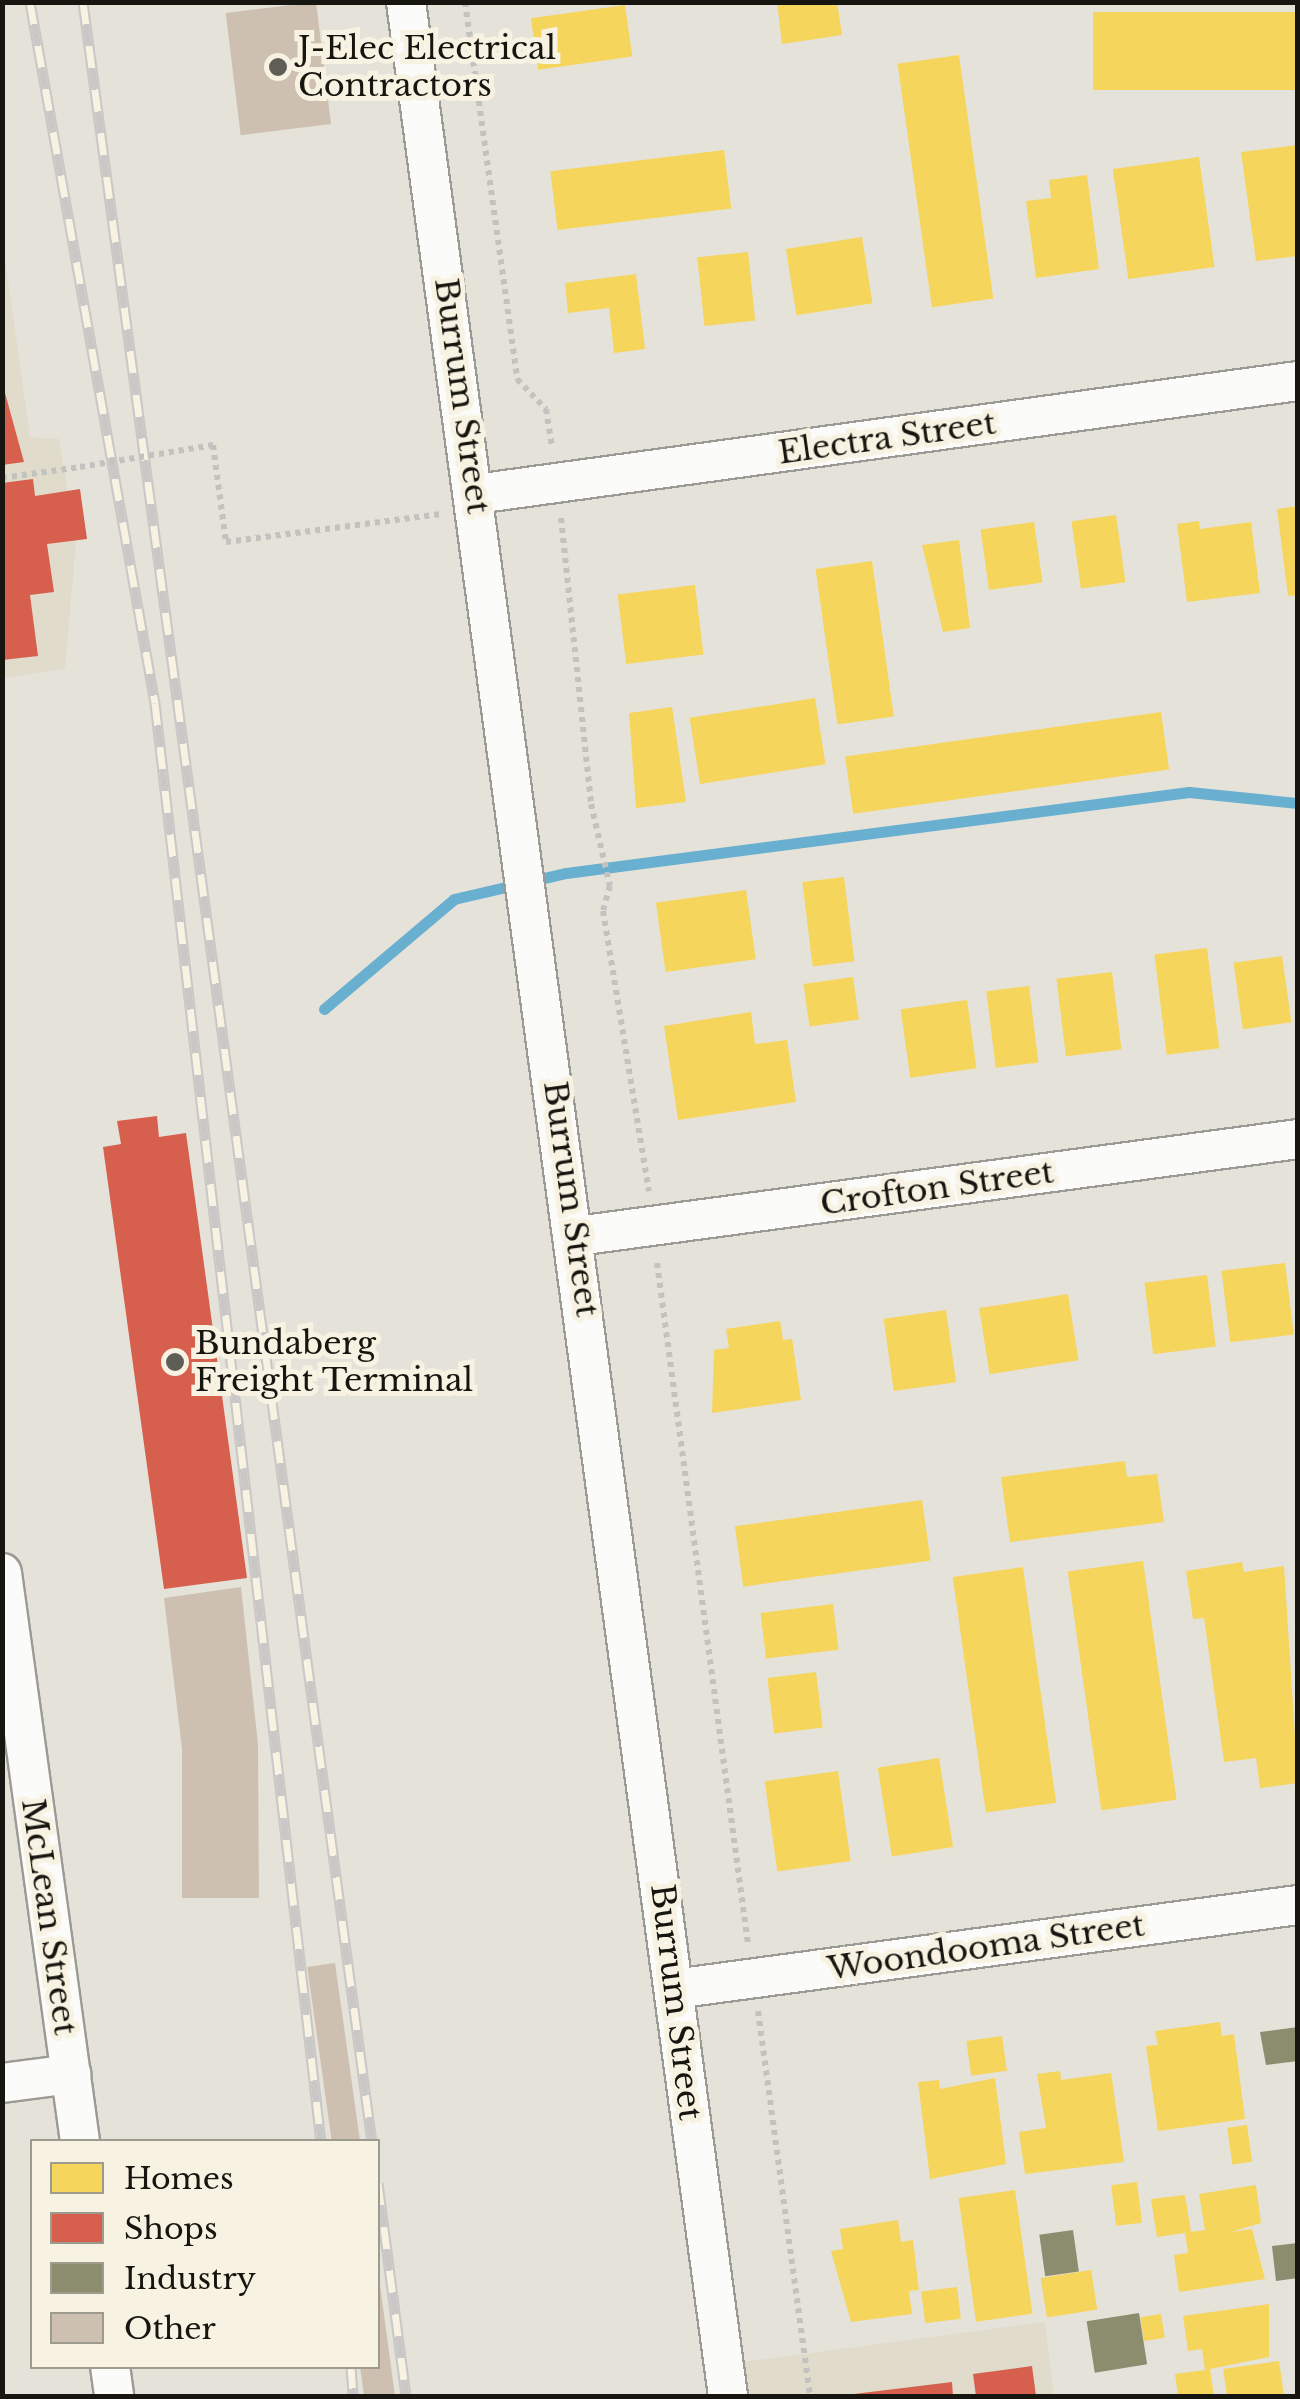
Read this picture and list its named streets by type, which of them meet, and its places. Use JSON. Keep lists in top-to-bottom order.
{
  "streets": {
    "street": [
      "Burrum Street",
      "Electra Street",
      "Crofton Street",
      "McLean Street",
      "Woondooma Street"
    ]
  },
  "crossings": [
    ["Burrum Street", "Electra Street"],
    ["Burrum Street", "Crofton Street"],
    ["Burrum Street", "Woondooma Street"]
  ],
  "places": ["J-Elec Electrical Contractors", "Bundaberg Freight Terminal"],
  "legend": [
    "Homes",
    "Shops",
    "Industry",
    "Other"
  ]
}
